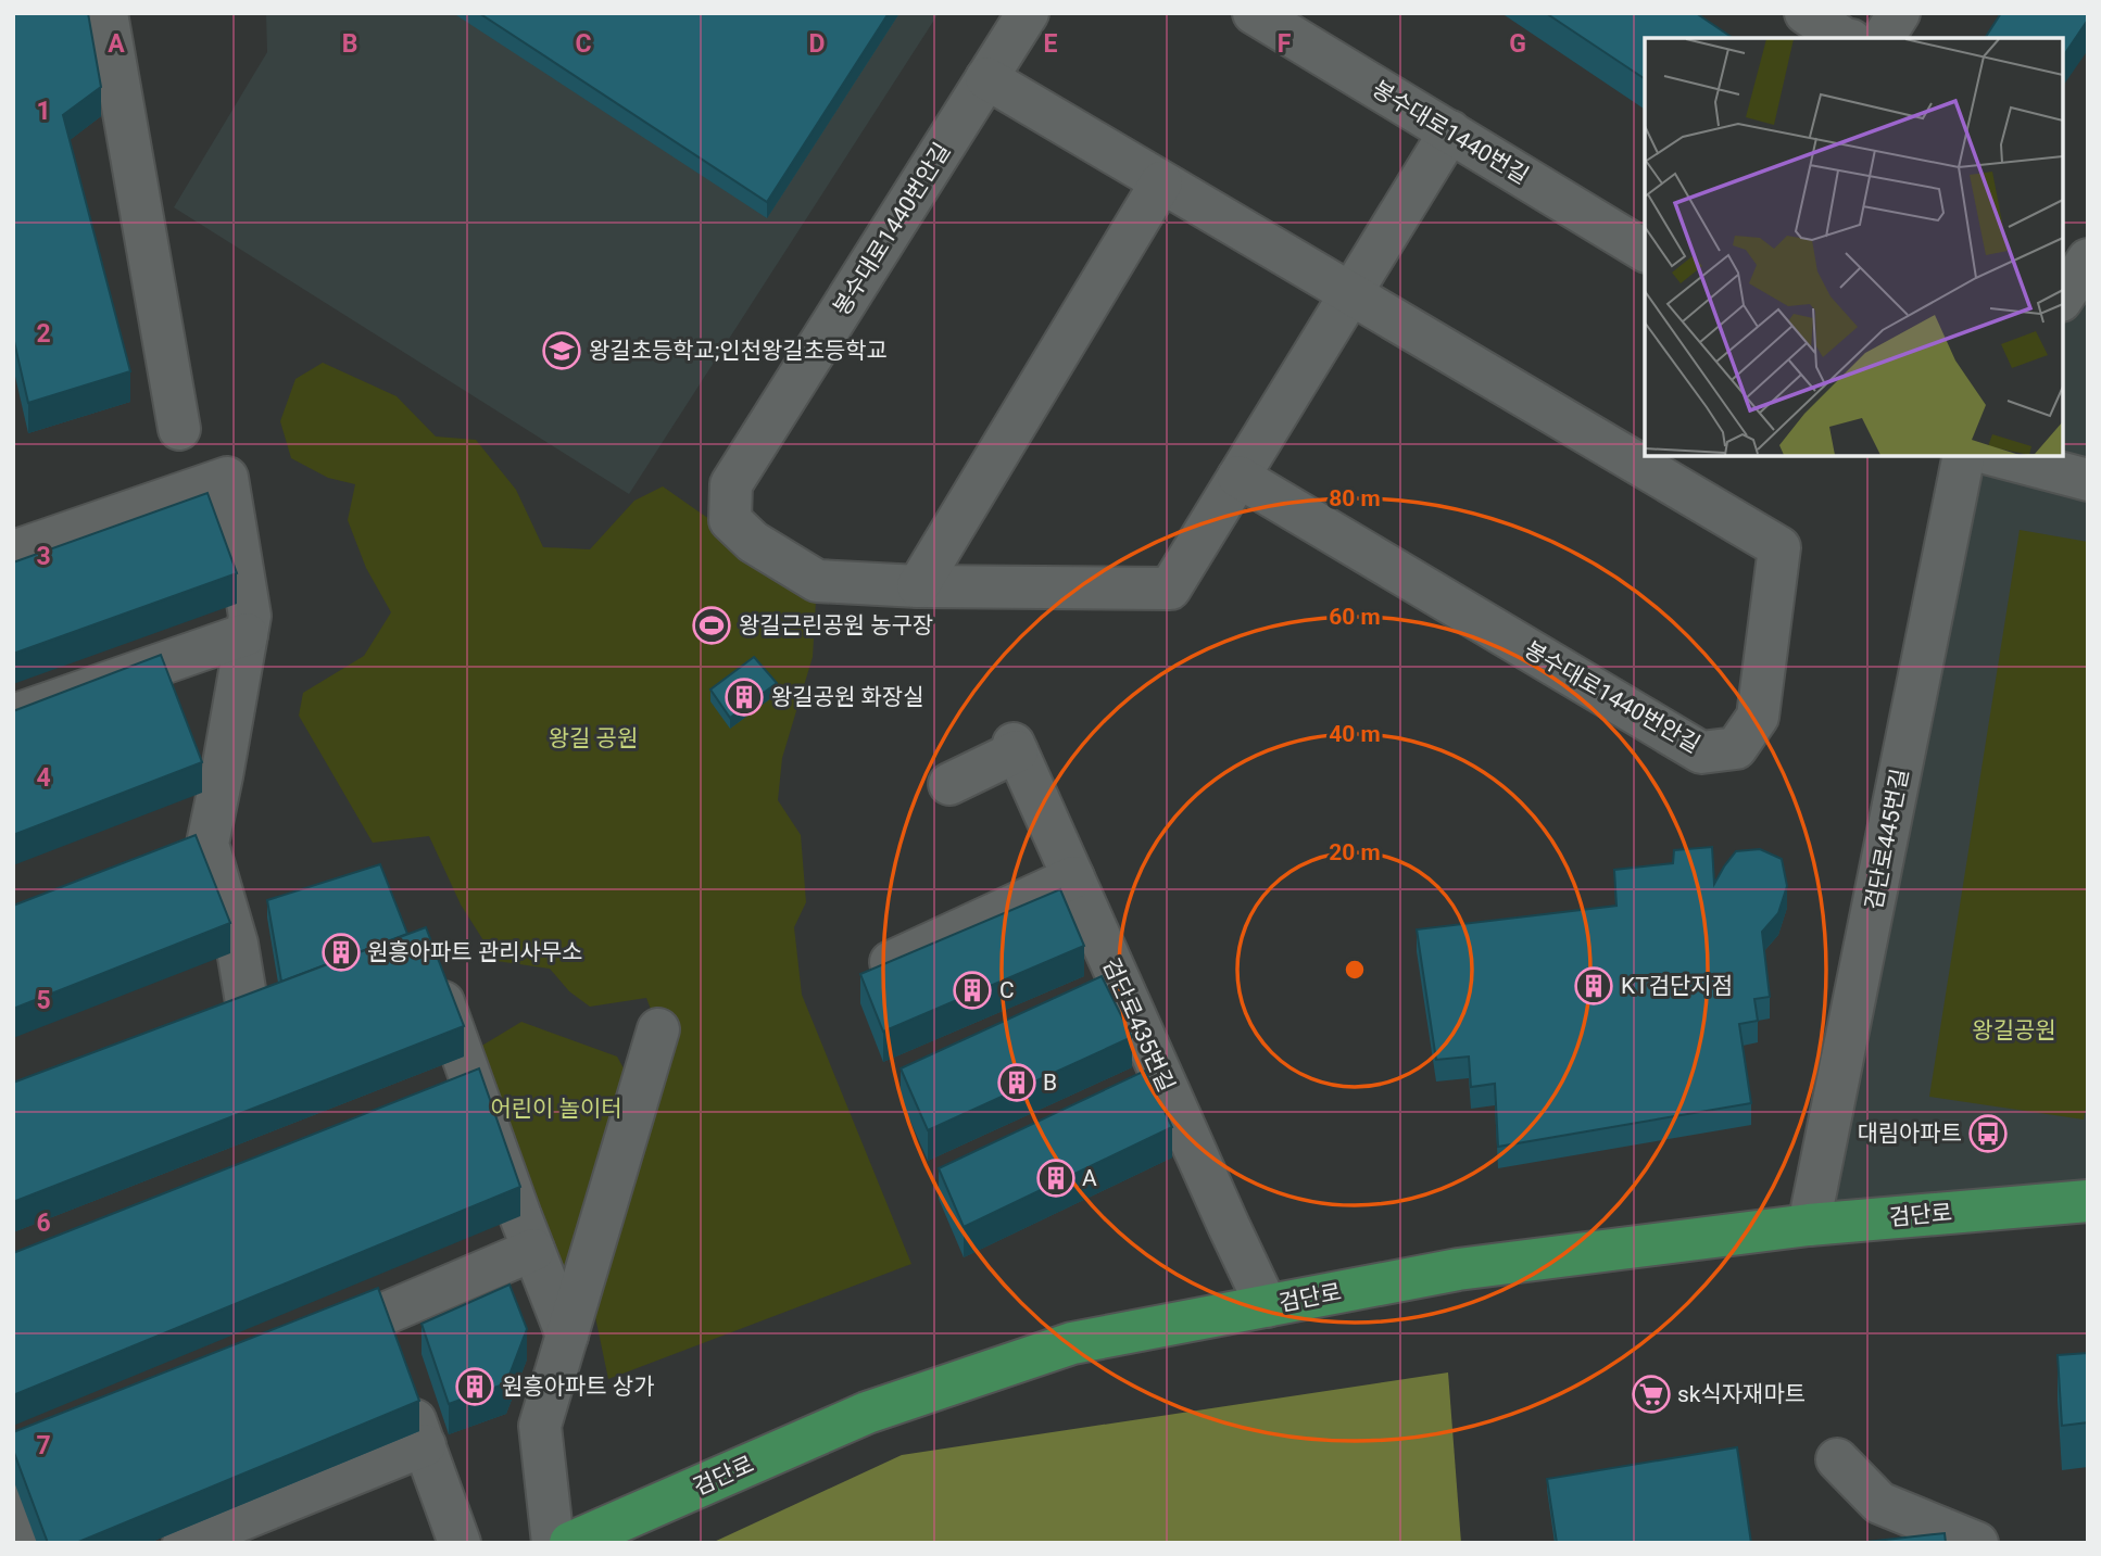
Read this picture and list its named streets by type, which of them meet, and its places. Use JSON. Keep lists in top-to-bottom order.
{
  "streets": {
    "main road": ["검단로"],
    "street": [
      "봉수대로1440번길",
      "봉수대로1440번안길",
      "검단로445번길",
      "검단로435번길"
    ]
  },
  "crossings": [
    ["봉수대로1440번길", "봉수대로1440번안길"],
    ["검단로445번길", "검단로"],
    ["검단로435번길", "검단로"]
  ],
  "parks": ["왕길 공원", "왕길공원", "어린이 놀이터"],
  "places": {
    "school or university": ["왕길초등학교;인천왕길초등학교"],
    "sports": ["왕길근린공원 농구장"],
    "building": [
      "왕길공원 화장실",
      "원흥아파트 관리사무소",
      "KT검단지점",
      "C",
      "B",
      "A",
      "원흥아파트 상가"
    ],
    "bus stop": ["대림아파트"],
    "supermarket": ["sk식자재마트"]
  },
  "grid": {
    "columns": [
      "A",
      "B",
      "C",
      "D",
      "E",
      "F",
      "G"
    ],
    "rows": [
      "1",
      "2",
      "3",
      "4",
      "5",
      "6",
      "7"
    ]
  },
  "rings": [
    "80 m",
    "60 m",
    "40 m",
    "20 m"
  ]
}
